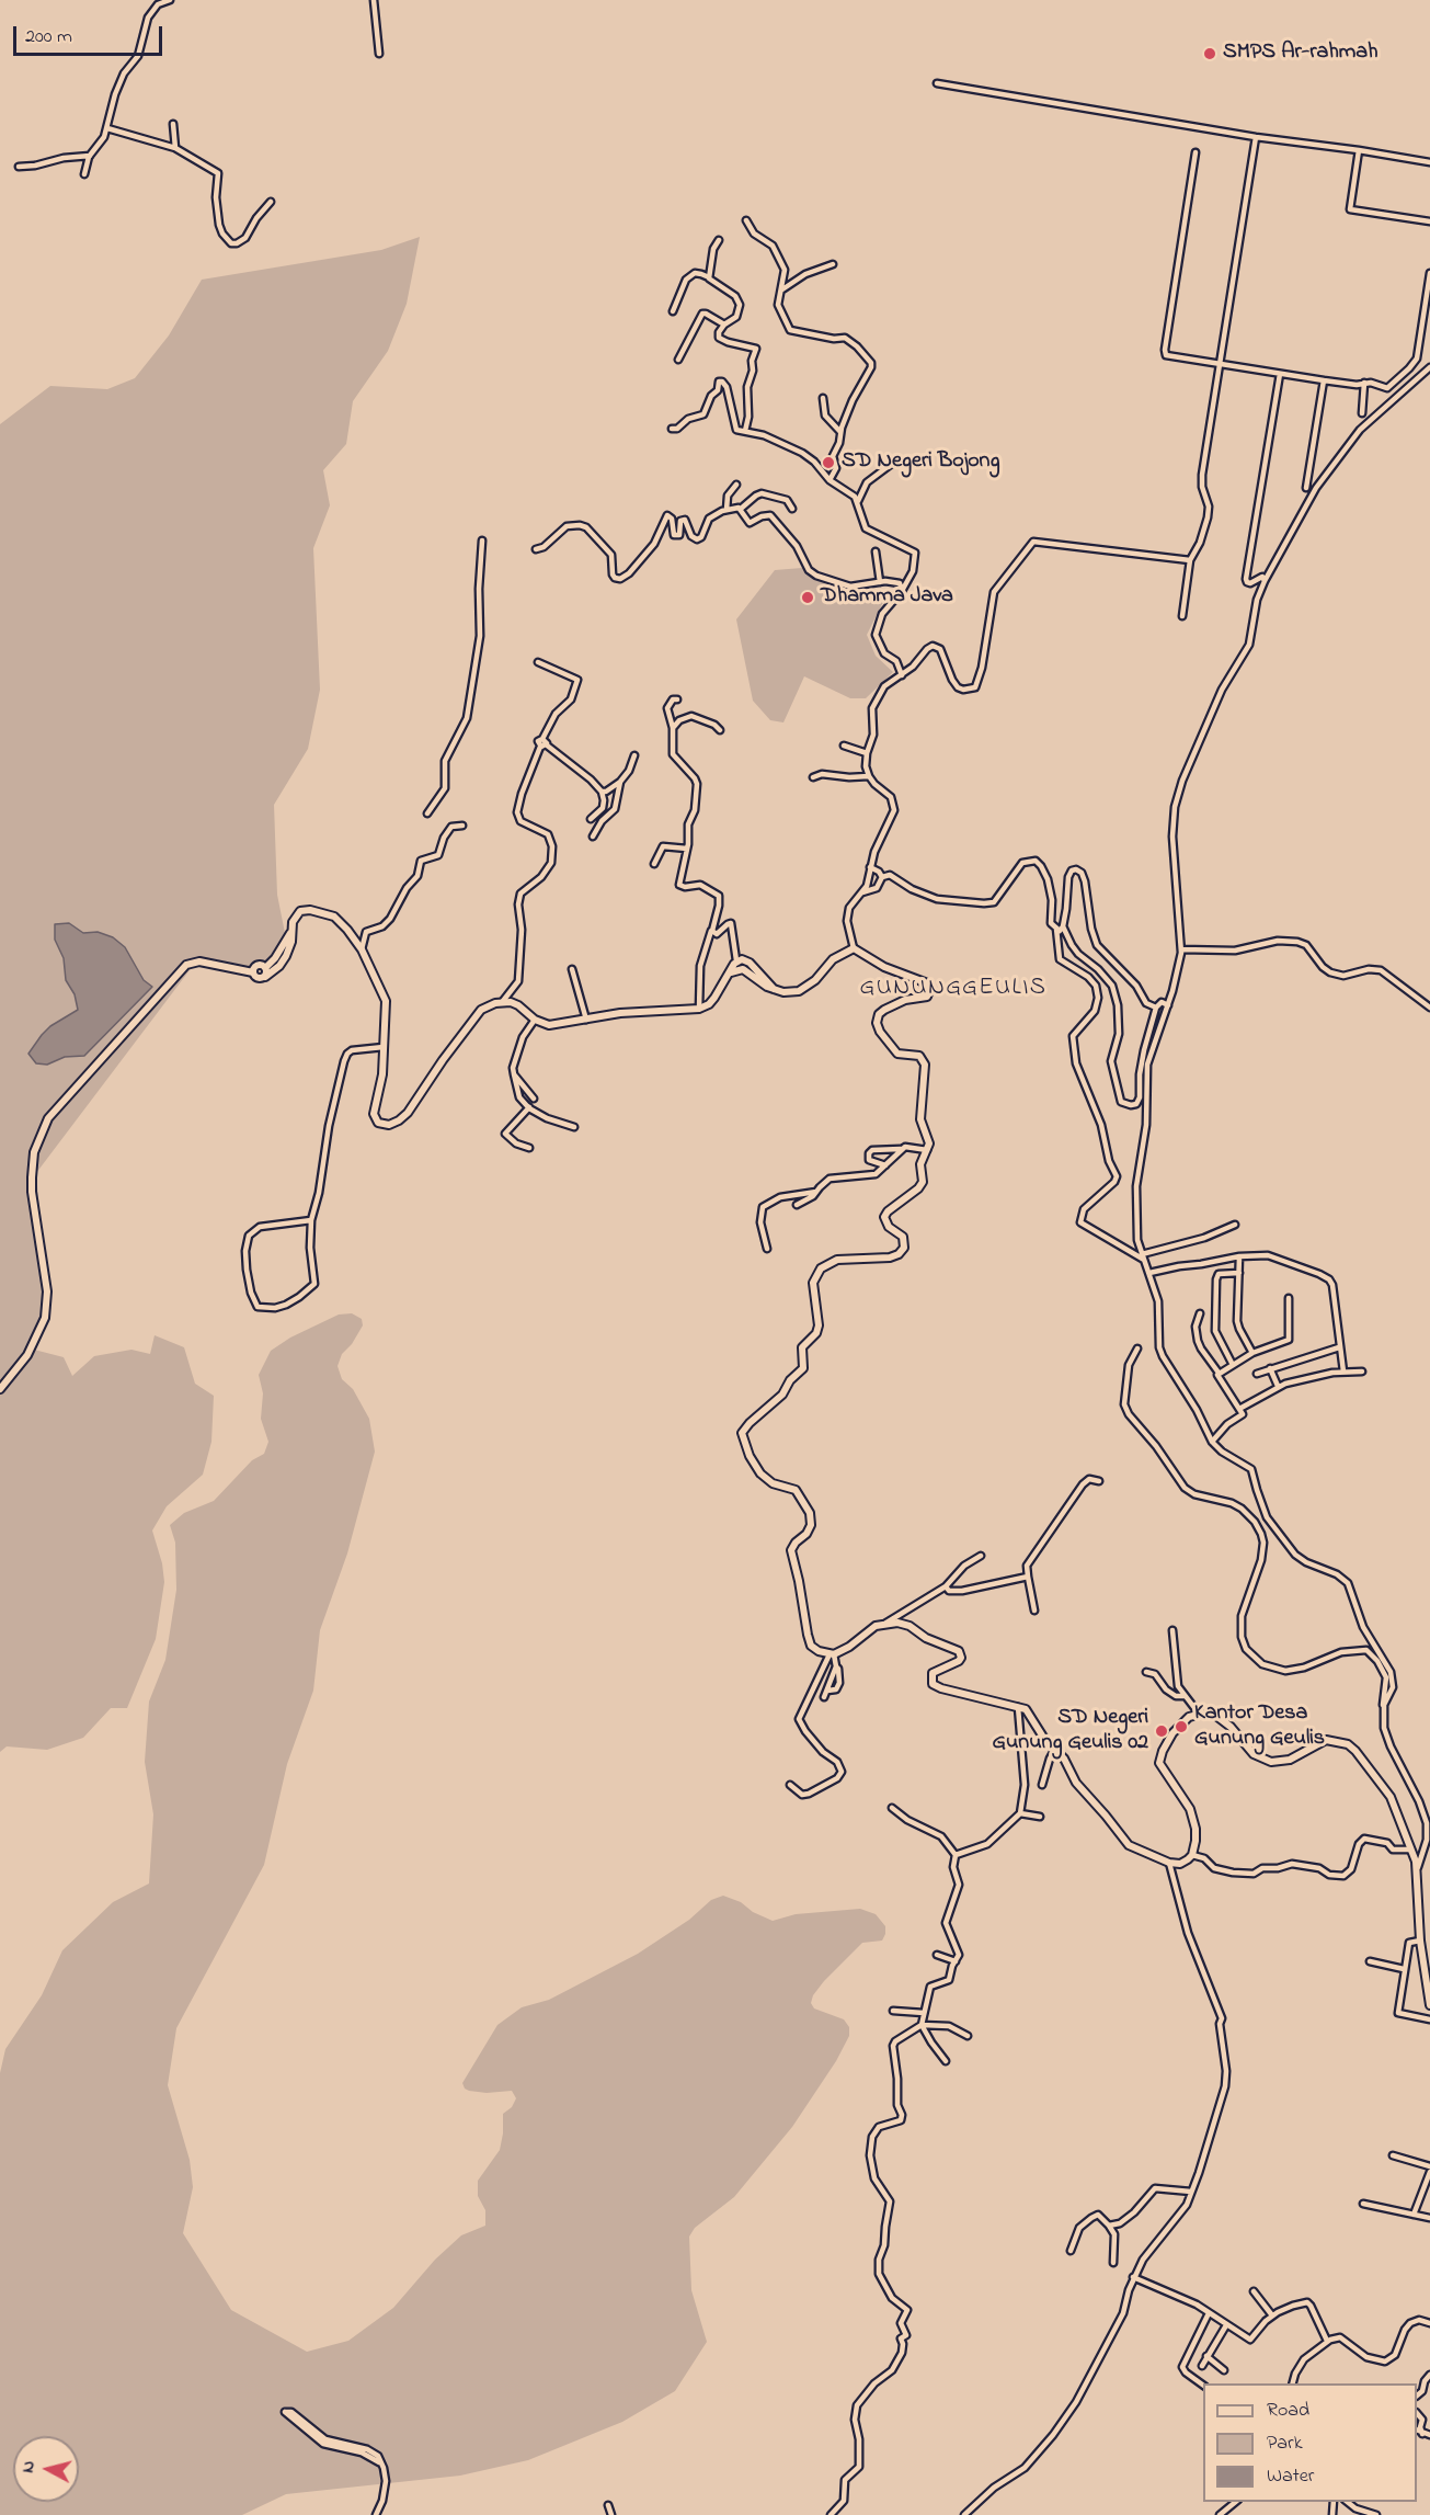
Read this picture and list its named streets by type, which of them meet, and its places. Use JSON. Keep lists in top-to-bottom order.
{
  "districts": ["GUNUNGGEULIS"],
  "places": [
    "SMPS Ar-rahmah",
    "SD Negeri Bojong",
    "Dhamma Java",
    "Kantor Desa Gunung Geulis",
    "SD Negeri Gunung Geulis 02"
  ],
  "legend": ["Road", "Park", "Water"],
  "scale_bar": "200 m",
  "north": "left"
}
